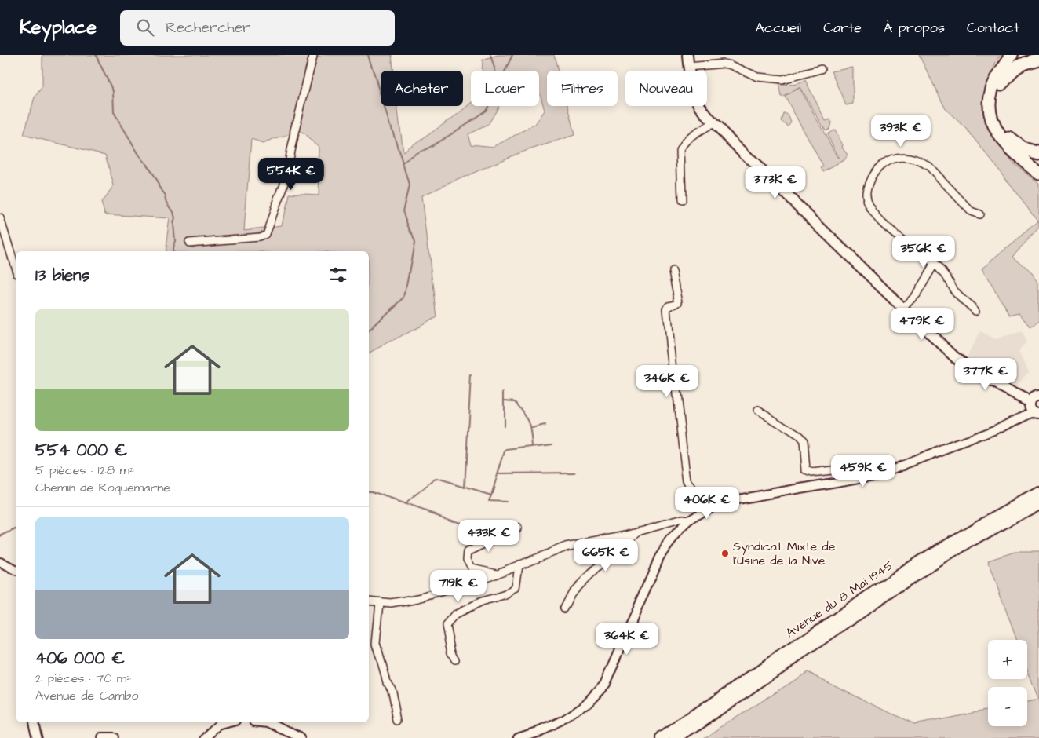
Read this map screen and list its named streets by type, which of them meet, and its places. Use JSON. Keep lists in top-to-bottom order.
{
  "streets": {
    "highway": ["Avenue du 8 Mai 1945"]
  },
  "places": ["Syndicat Mixte de l'Usine de la Nive"],
  "page": {
    "header": "Keyplace",
    "search": "Rechercher",
    "nav": [
      "Accueil",
      "Carte",
      "À propos",
      "Contact"
    ],
    "chip": [
      "Acheter",
      "Louer",
      "Filtres",
      "Nouveau"
    ],
    "price": [
      "393K €",
      "554K €",
      "373K €",
      "356K €",
      "479K €",
      "377K €",
      "346K €",
      "459K €",
      "406K €",
      "433K €",
      "665K €",
      "719K €",
      "364K €"
    ],
    "heading": "13 biens",
    "list": [
      {
        "name": "554 000 €",
        "note": "5 pièces · 128 m² · Chemin de Roquemarne"
      },
      {
        "name": "406 000 €",
        "note": "2 pièces · 70 m² · Avenue de Cambo"
      }
    ],
    "map_buttons": ["+", "−"]
  }
}
